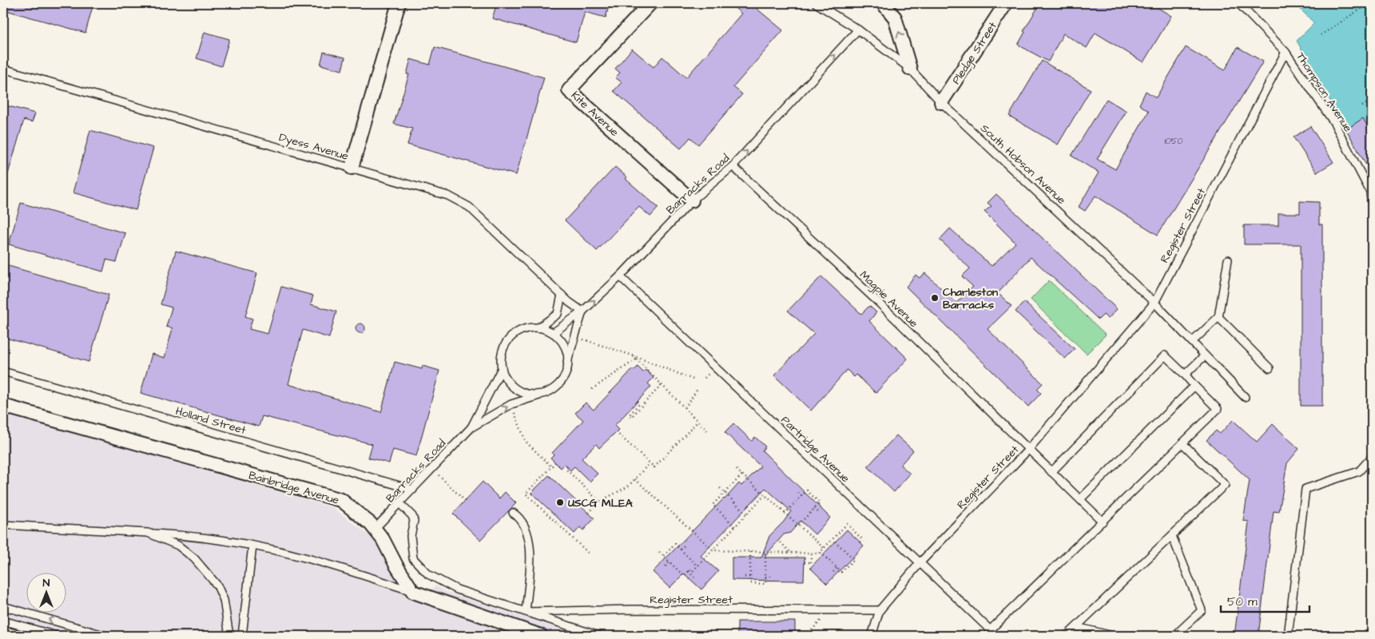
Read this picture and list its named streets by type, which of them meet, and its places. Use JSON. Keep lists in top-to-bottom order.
{
  "streets": {
    "street": ["Pledge Street", "Kite Avenue", "Bainbridge Avenue"],
    "lane": [
      "Thompson Avenue",
      "Dyess Avenue",
      "South Hobson Avenue",
      "Barracks Road",
      "Register Street",
      "Magpie Avenue",
      "Holland Street",
      "Partridge Avenue"
    ]
  },
  "crossings": [
    ["Pledge Street", "South Hobson Avenue"],
    ["Thompson Avenue", "Register Street"],
    ["Kite Avenue", "Barracks Road"],
    ["Dyess Avenue", "Barracks Road"],
    ["South Hobson Avenue", "Barracks Road"],
    ["South Hobson Avenue", "Register Street"],
    ["Barracks Road", "Magpie Avenue"],
    ["Barracks Road", "Holland Street"],
    ["Barracks Road", "Partridge Avenue"],
    ["Barracks Road", "Bainbridge Avenue"],
    ["Register Street", "Magpie Avenue"],
    ["Register Street", "Partridge Avenue"]
  ],
  "one_way": ["Barracks Road"],
  "places": ["Charleston Barracks", "USCG MLEA"],
  "house_numbers": ["1050"],
  "scale_bar": "50 m",
  "north": "top"
}
